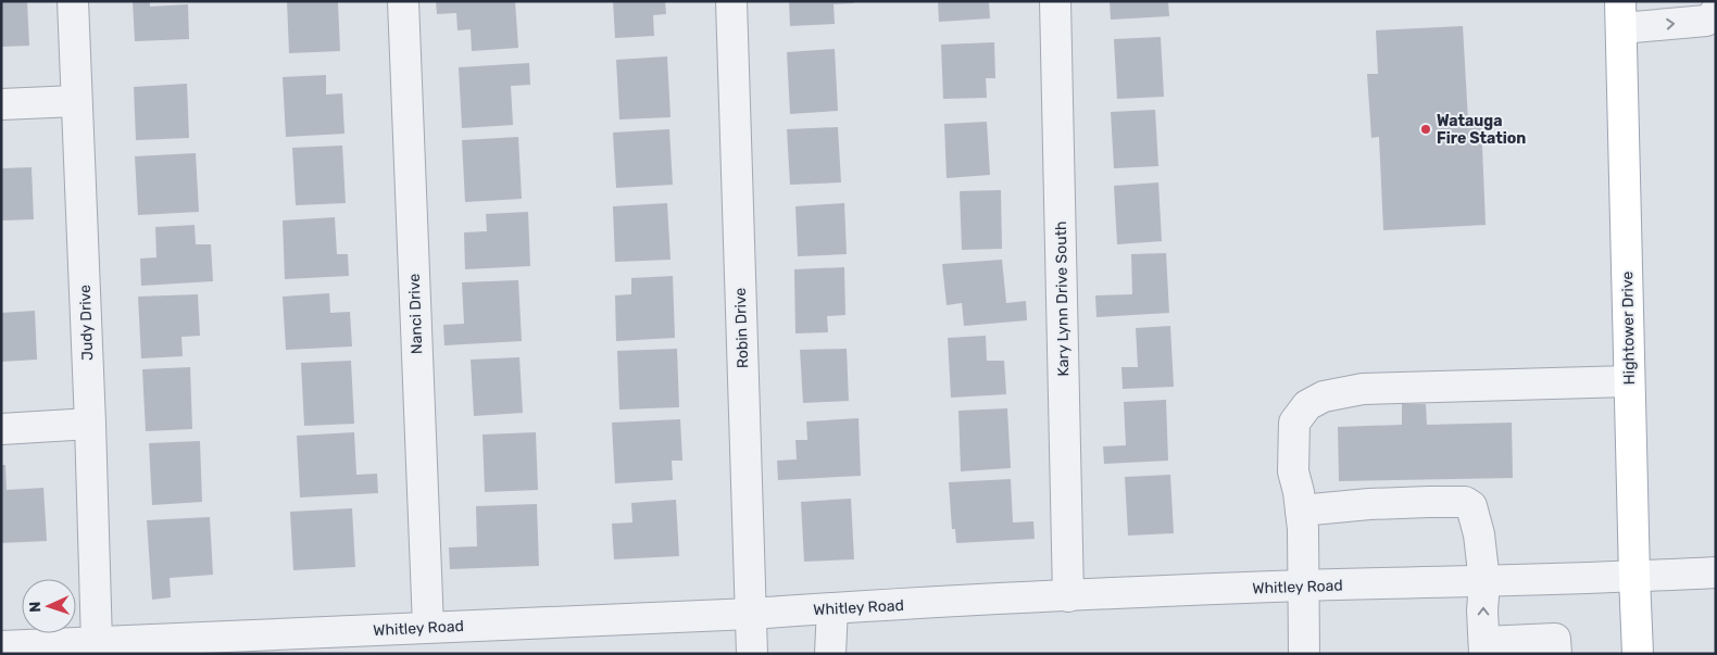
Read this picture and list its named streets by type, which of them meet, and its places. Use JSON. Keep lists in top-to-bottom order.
{
  "streets": {
    "main road": ["Hightower Drive"],
    "street": [
      "Kary Lynn Drive South",
      "Nanci Drive",
      "Judy Drive",
      "Robin Drive",
      "Whitley Road"
    ]
  },
  "crossings": [
    ["Kary Lynn Drive South", "Whitley Road"],
    ["Nanci Drive", "Whitley Road"],
    ["Judy Drive", "Whitley Road"],
    ["Robin Drive", "Whitley Road"],
    ["Hightower Drive", "Whitley Road"]
  ],
  "places": ["Watauga Fire Station"],
  "north": "left"
}
